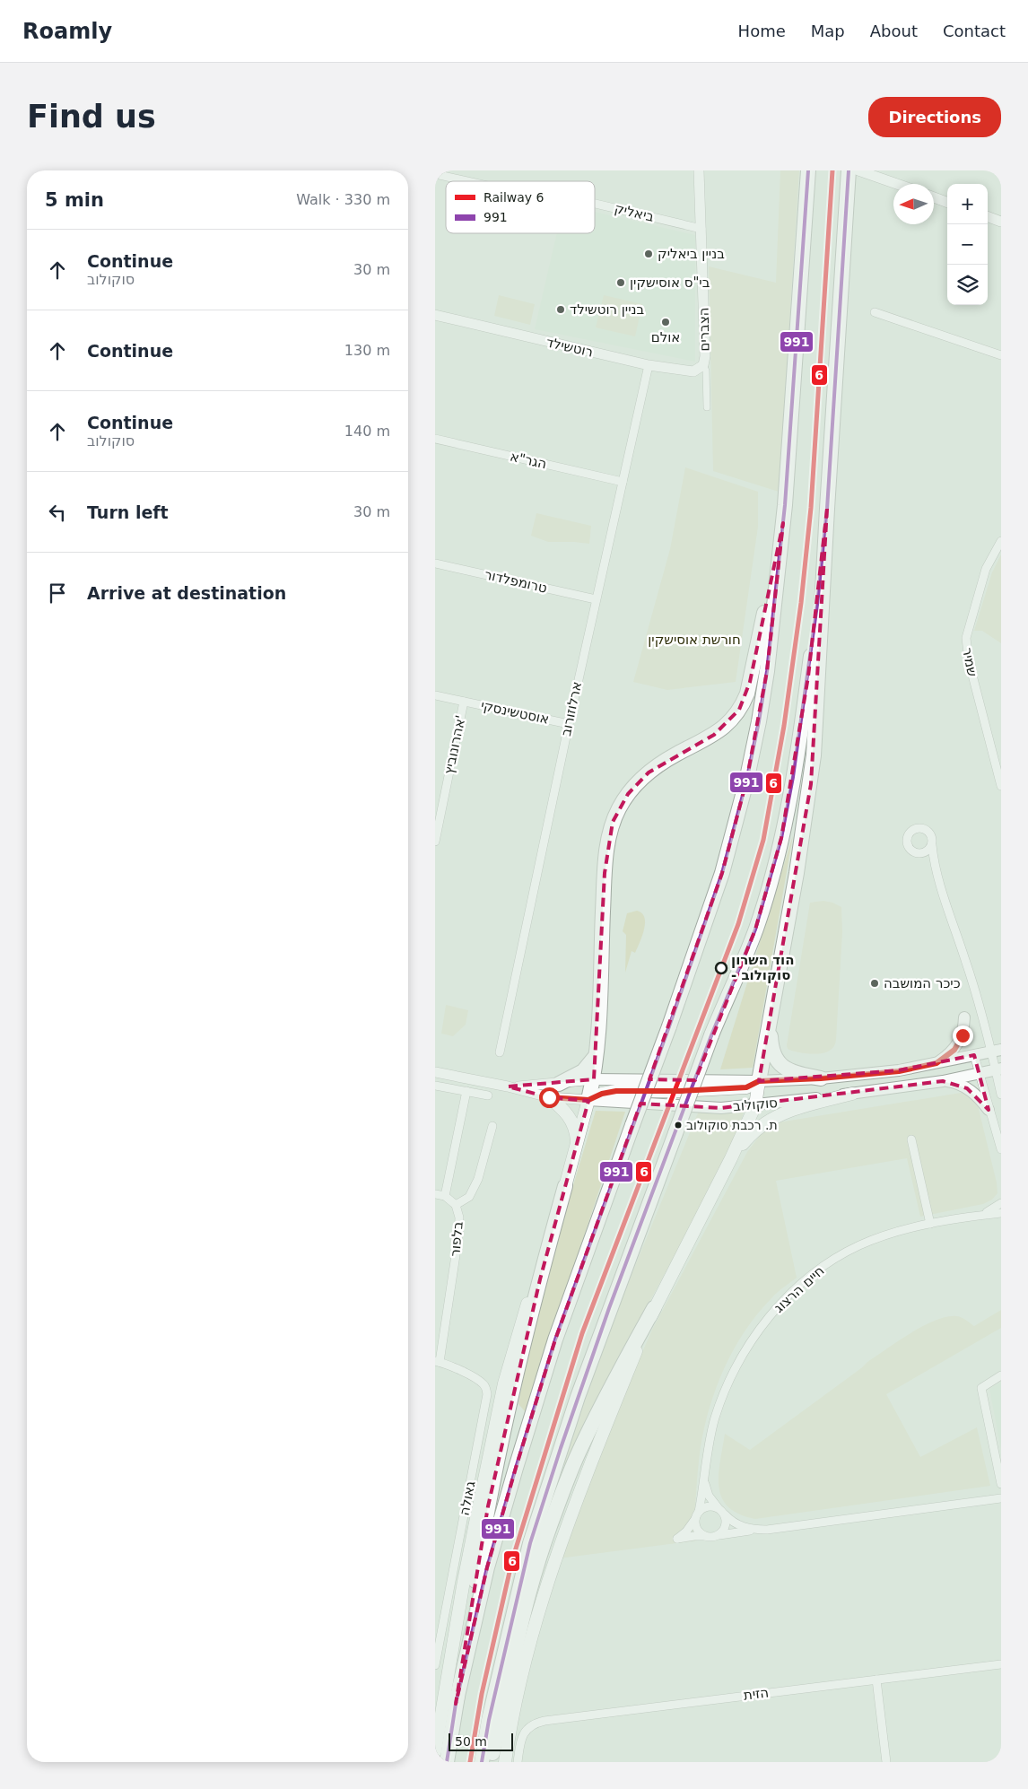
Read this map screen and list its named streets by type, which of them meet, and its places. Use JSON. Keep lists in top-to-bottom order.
{
  "streets": {
    "main road": ["סוקולוב"],
    "street": [
      "ביאליק",
      "הצברים",
      "רוטשילד",
      "הגר\"א",
      "טרומפלדור",
      "שמיר",
      "ארלוזורוב",
      "אוסטשינסקי",
      "אהרונוביץ'",
      "בלפור",
      "חיים הרצוג",
      "גאולה",
      "הזית"
    ]
  },
  "crossings": [
    ["ביאליק", "הצברים"],
    ["הצברים", "רוטשילד"],
    ["רוטשילד", "ארלוזורוב"],
    ["הגר\"א", "ארלוזורוב"],
    ["טרומפלדור", "ארלוזורוב"],
    ["ארלוזורוב", "אוסטשינסקי"],
    ["אוסטשינסקי", "אהרונוביץ'"],
    ["בלפור", "גאולה"]
  ],
  "parks": ["חורשת אוסישקין"],
  "places": [
    "בניין ביאליק",
    "בי\"ס אוסישקין",
    "בניין רוטשילד",
    "אולם",
    "הוד השרון - סוקולוב",
    "כיכר המושבה",
    "ת. רכבת סוקולוב"
  ],
  "lines": ["rail line 6", "transit line 991"],
  "legend": ["Railway 6", "991"],
  "scale_bar": "50 m",
  "north": "left",
  "page": {
    "header": "Roamly",
    "nav": [
      "Home",
      "Map",
      "About",
      "Contact"
    ],
    "buttons": "Directions",
    "title": "Find us",
    "heading": ["5 min", "Walk · 330 m"],
    "map_buttons": ["+", "−"],
    "list": [
      ["Continue", "סוקולוב", "30 m"],
      ["Continue", "130 m"],
      ["Continue", "סוקולוב", "140 m"],
      ["Turn left", "30 m"],
      "Arrive at destination"
    ],
    "scale": "50 m"
  }
}
